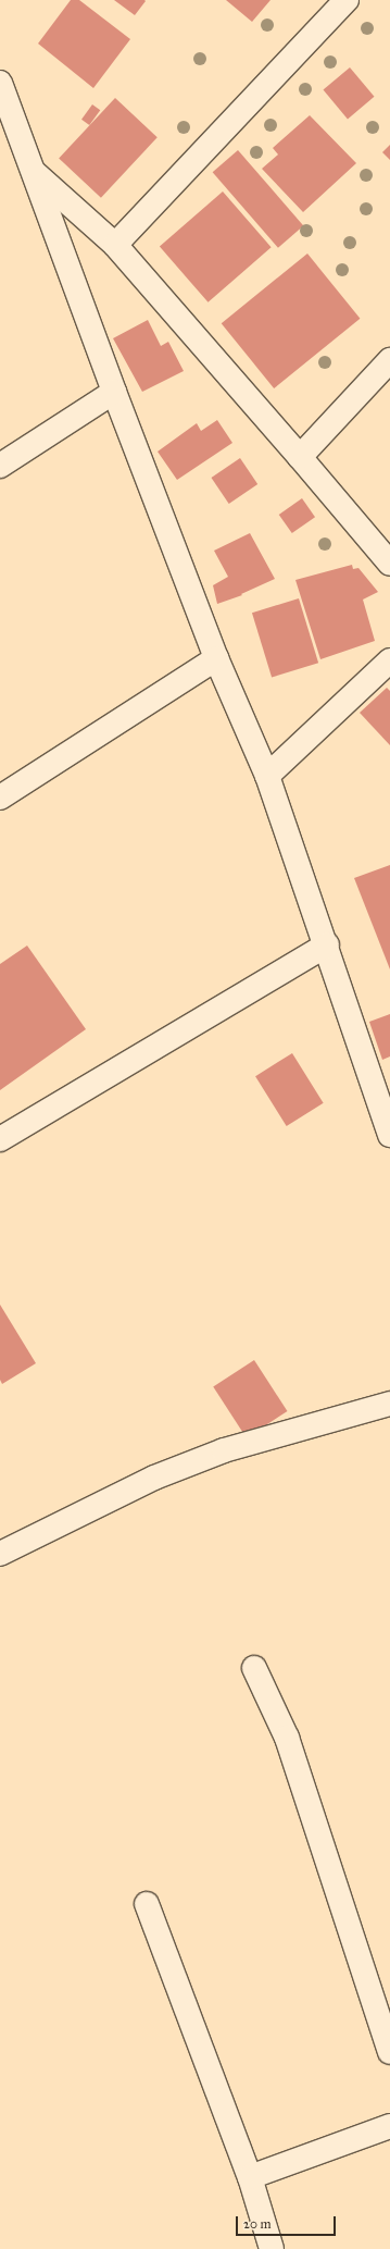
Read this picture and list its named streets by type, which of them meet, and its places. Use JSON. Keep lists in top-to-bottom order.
{
  "scale_bar": "20 m"
}
